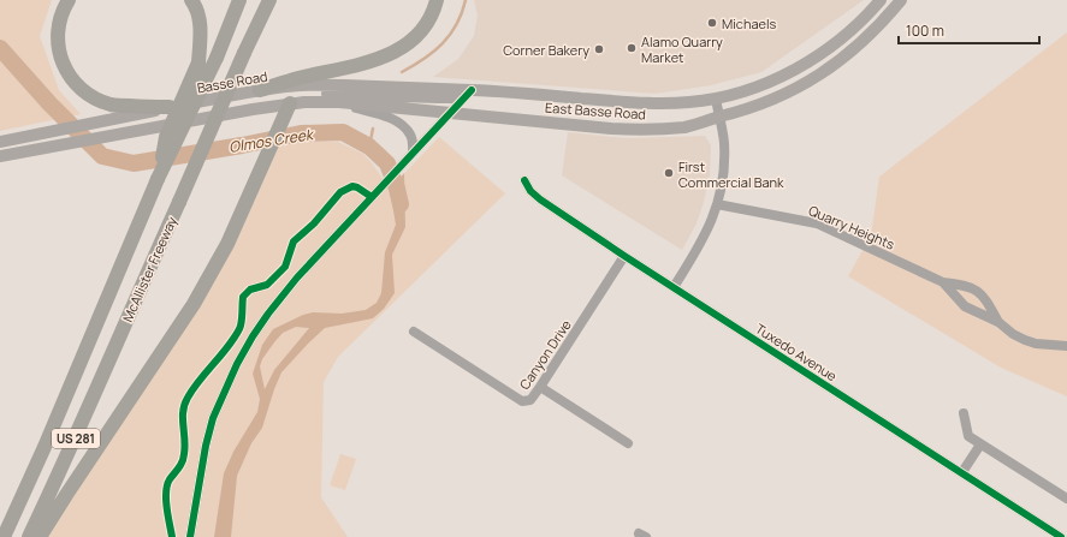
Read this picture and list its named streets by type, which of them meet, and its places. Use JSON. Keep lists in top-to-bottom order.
{
  "streets": {
    "highway": ["McAllister Freeway", "US 281"],
    "main road": ["Basse Road", "East Basse Road"],
    "street": ["Quarry Heights", "Tuxedo Avenue", "Canyon Drive"]
  },
  "crossings": [
    ["Basse Road", "East Basse Road"],
    ["Tuxedo Avenue", "Canyon Drive"]
  ],
  "water": ["Olmos Creek"],
  "places": [
    "Michaels",
    "Alamo Quarry Market",
    "Corner Bakery",
    "First Commercial Bank"
  ],
  "scale_bar": "100 m"
}
